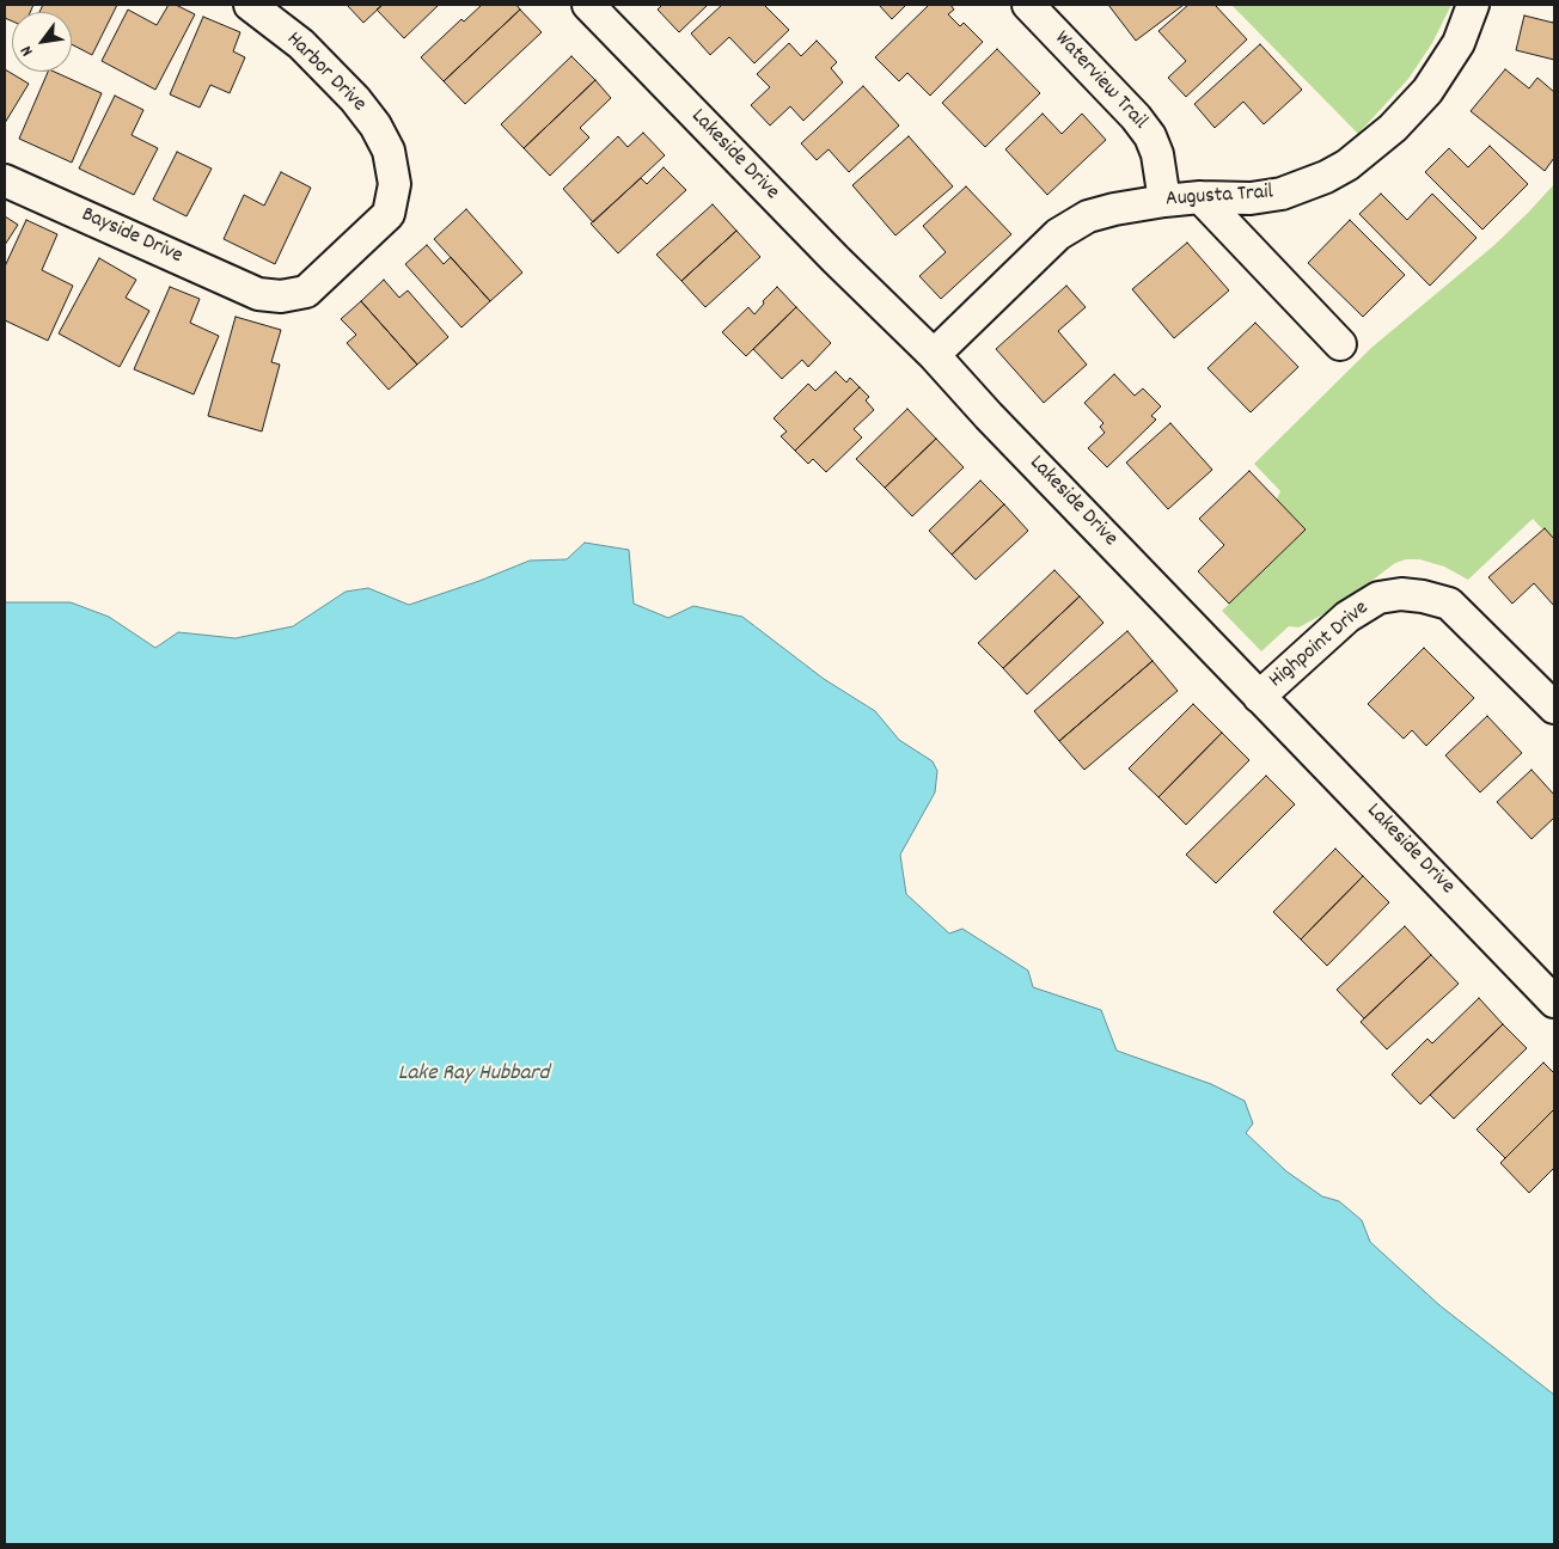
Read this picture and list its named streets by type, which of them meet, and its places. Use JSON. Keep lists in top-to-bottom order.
{
  "streets": {
    "street": [
      "Harbor Drive",
      "Waterview Trail",
      "Lakeside Drive",
      "Augusta Trail",
      "Bayside Drive",
      "Highpoint Drive"
    ]
  },
  "crossings": [
    ["Harbor Drive", "Bayside Drive"],
    ["Waterview Trail", "Augusta Trail"],
    ["Lakeside Drive", "Augusta Trail"],
    ["Lakeside Drive", "Highpoint Drive"]
  ],
  "water": ["Lake Ray Hubbard"],
  "north": "bottom left"
}
